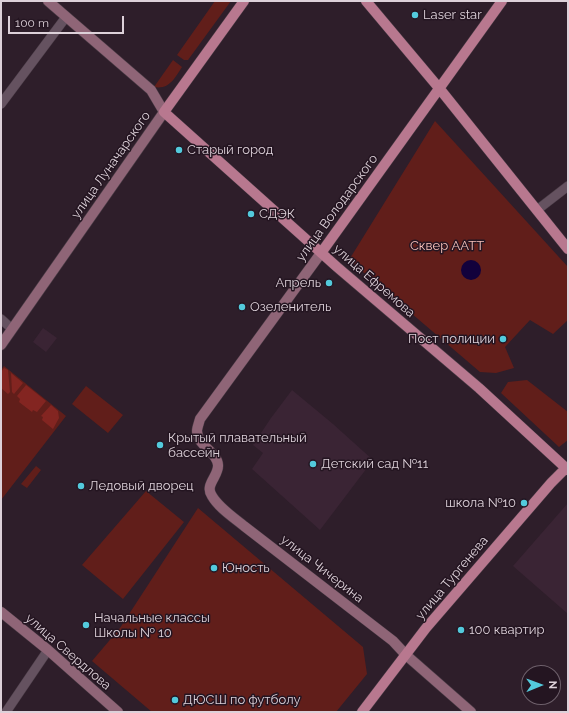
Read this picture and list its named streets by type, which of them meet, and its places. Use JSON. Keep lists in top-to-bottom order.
{
  "streets": {
    "main road": [
      "улица Луначарского",
      "улица Володарского",
      "улица Ефремова",
      "улица Тургенева"
    ],
    "street": ["улица Чичерина", "улица Свердлова"]
  },
  "crossings": [
    ["улица Луначарского", "улица Ефремова"],
    ["улица Володарского", "улица Ефремова"],
    ["улица Володарского", "улица Чичерина"],
    ["улица Ефремова", "улица Тургенева"],
    ["улица Чичерина", "улица Тургенева"]
  ],
  "parks": ["Сквер ААТТ"],
  "places": [
    "Laser star",
    "Старый город",
    "СДЭК",
    "Апрель",
    "Озеленитель",
    "Пост полиции",
    "Крытый плавательный бассейн",
    "Детский сад №11",
    "Ледовый дворец",
    "школа №10",
    "Юность",
    "Начальные классы Школы № 10",
    "100 квартир",
    "ДЮСШ по футболу"
  ],
  "scale_bar": "100 m",
  "north": "right"
}
